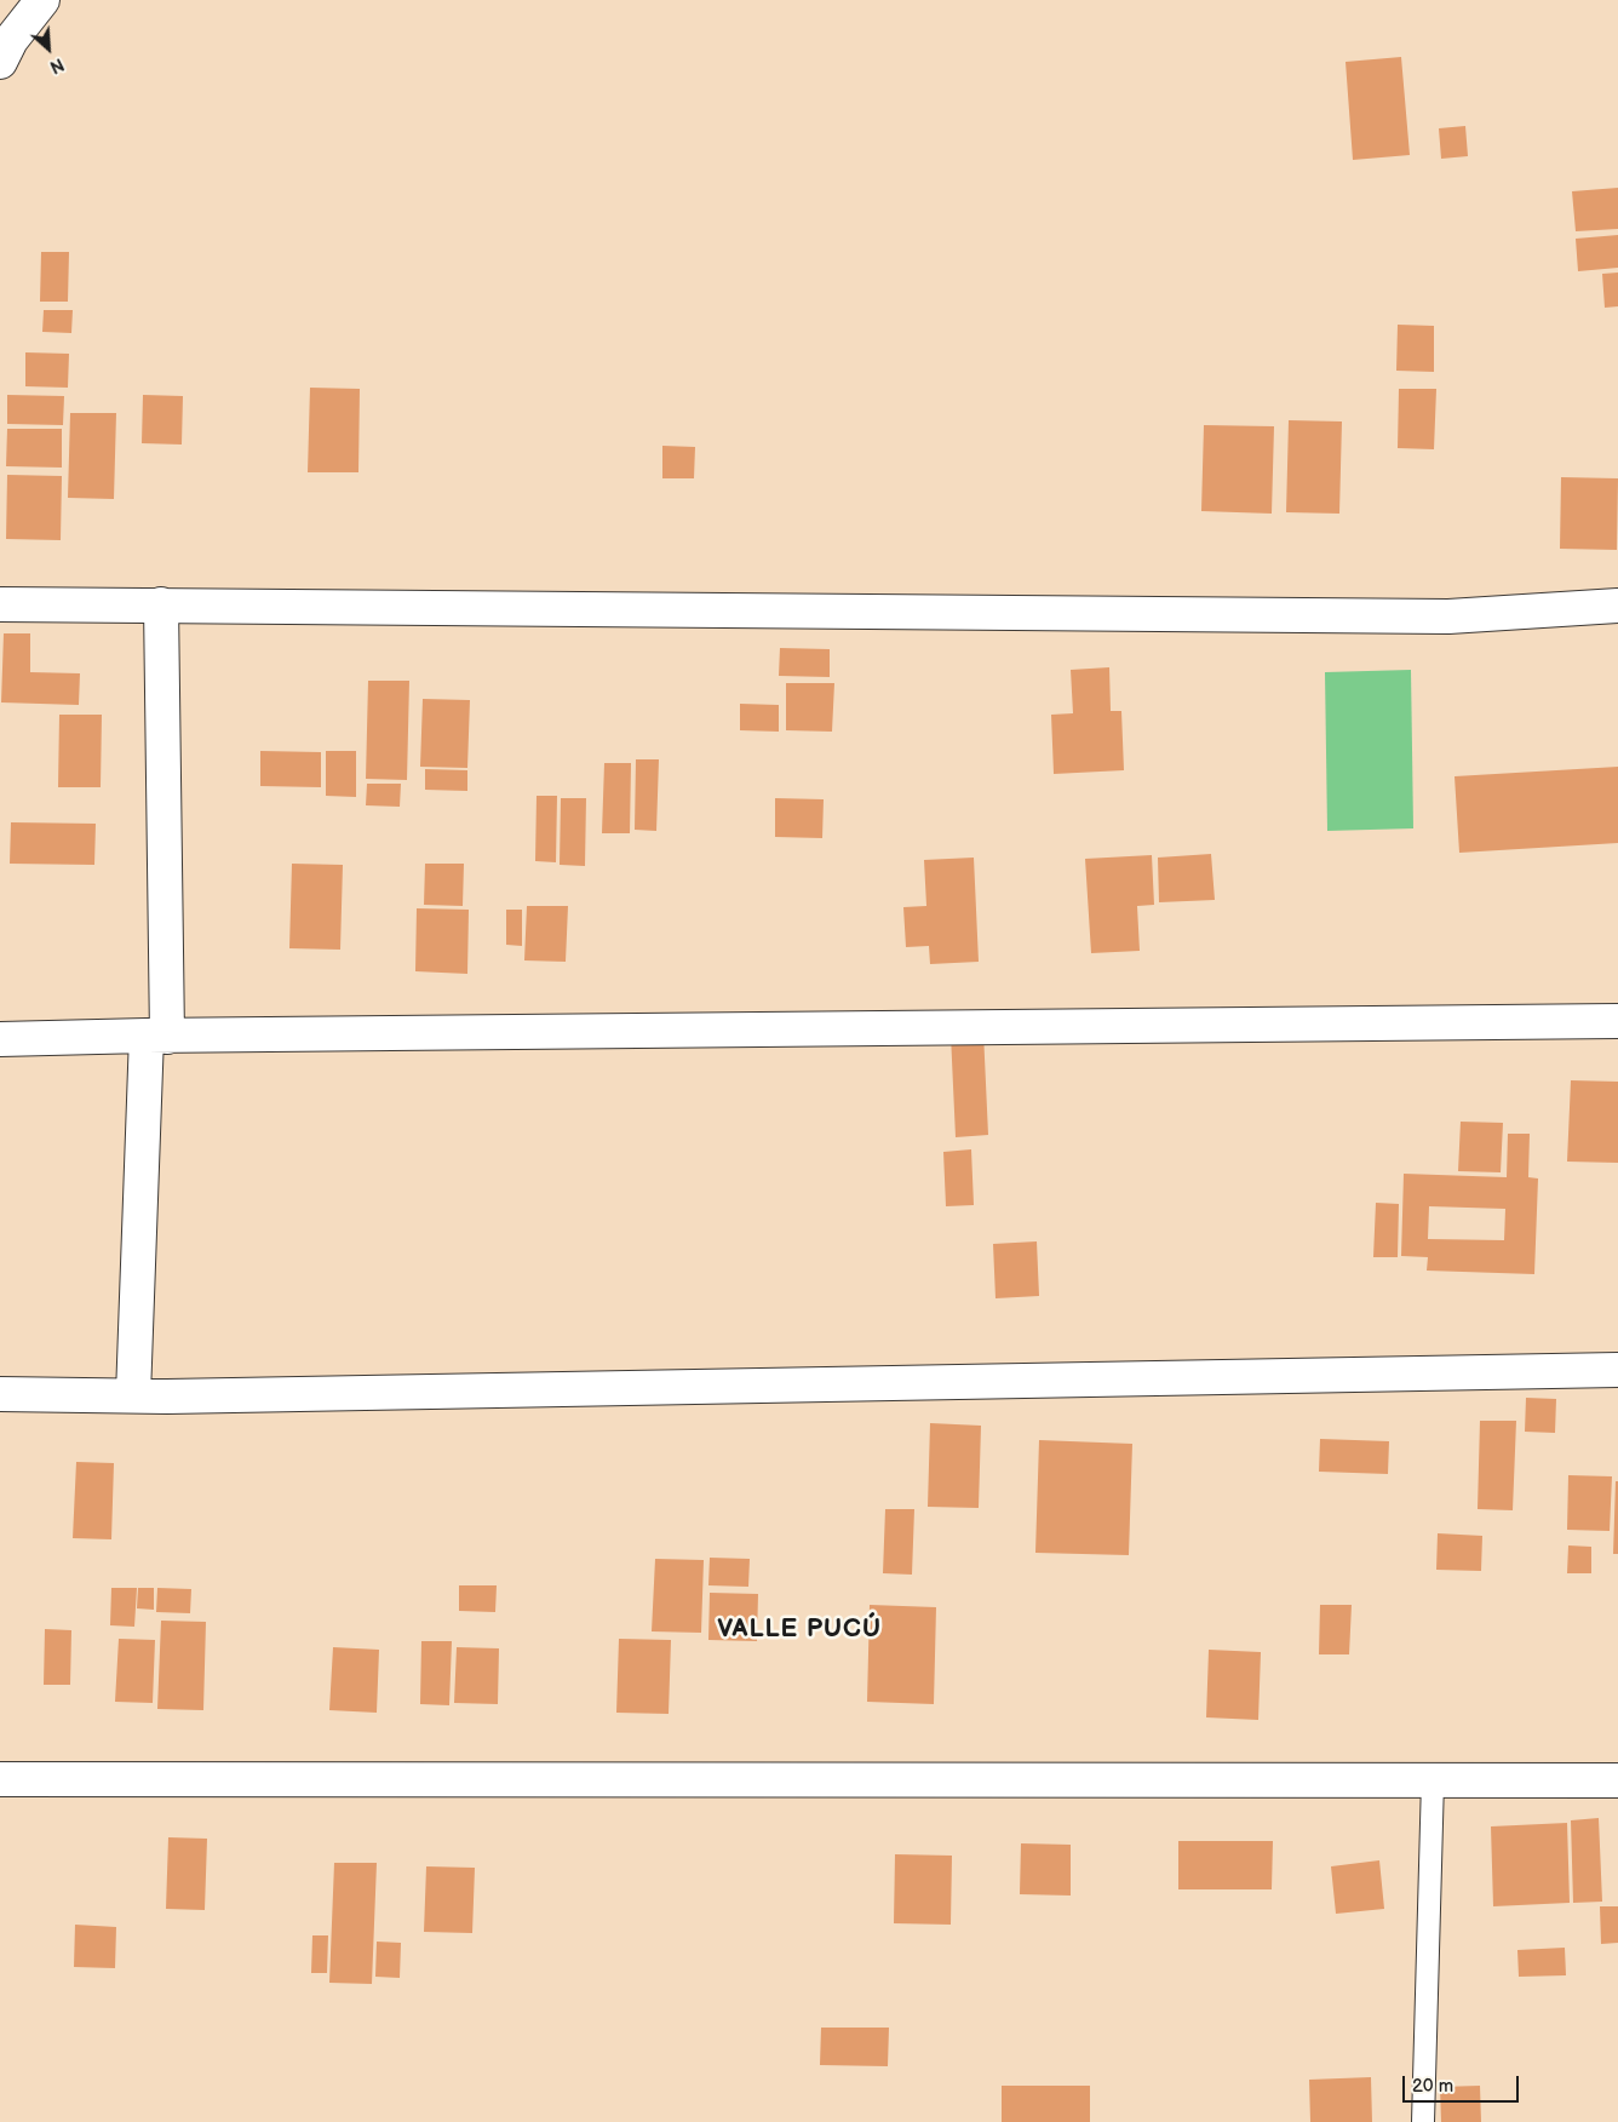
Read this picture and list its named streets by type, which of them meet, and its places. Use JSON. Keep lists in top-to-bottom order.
{
  "districts": ["VALLE PUCÚ"],
  "scale_bar": "20 m",
  "north": "bottom right"
}
